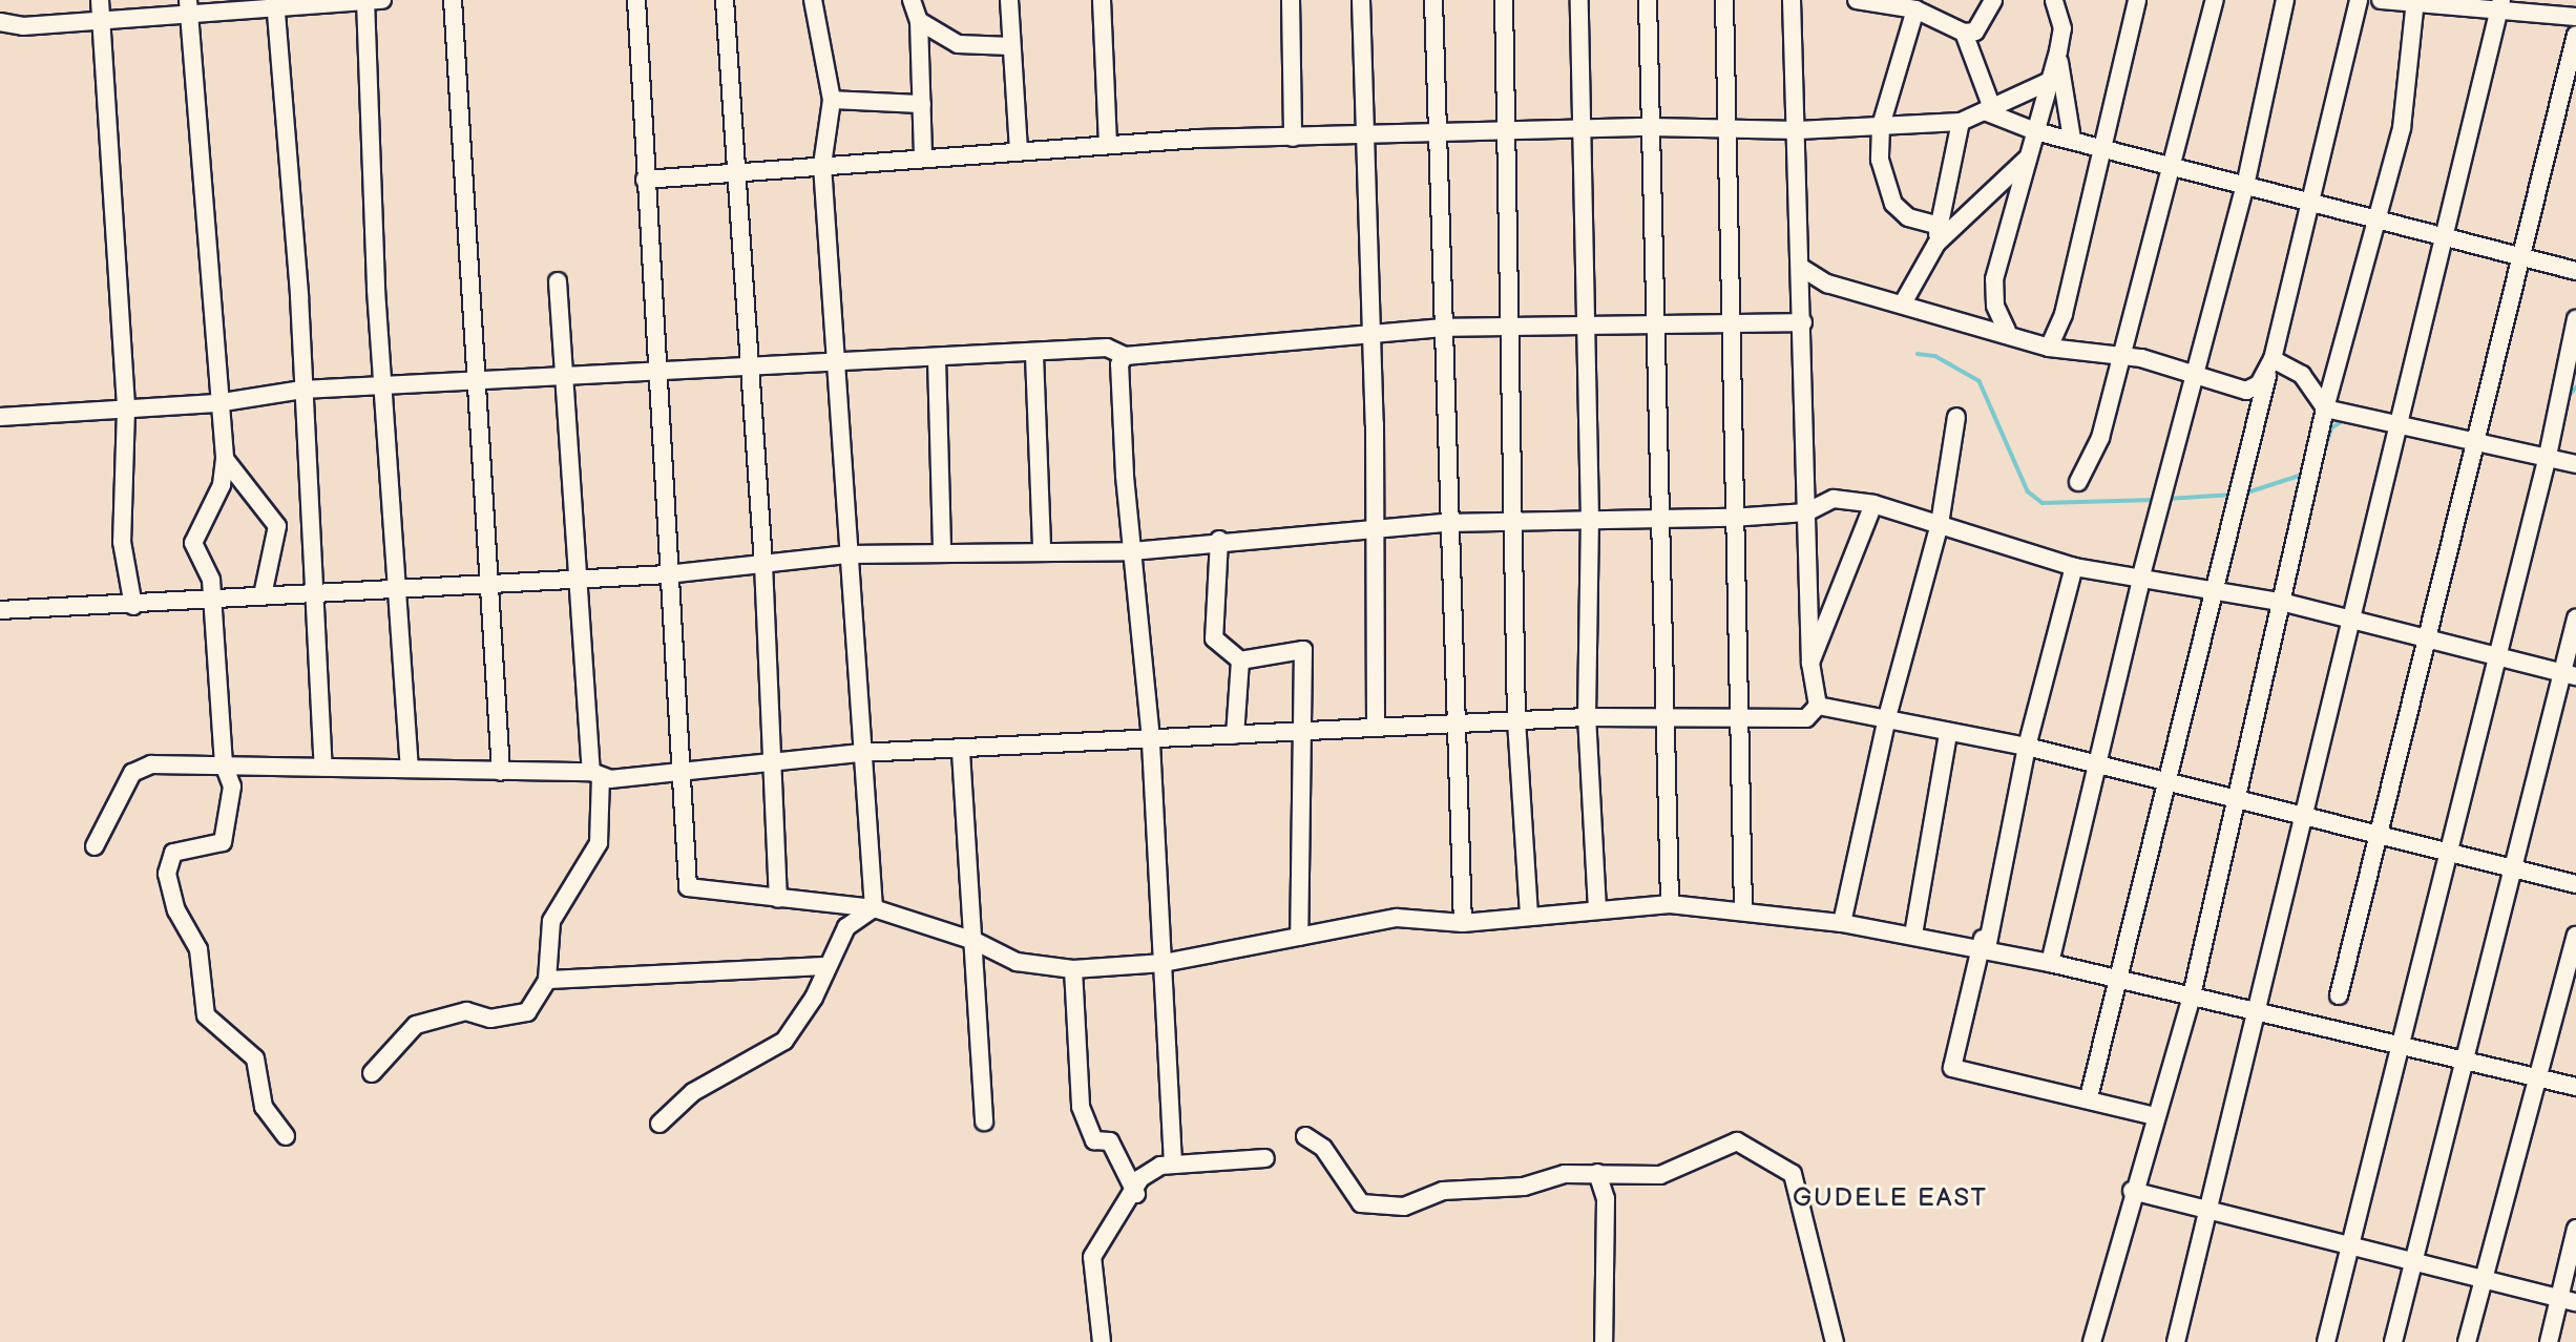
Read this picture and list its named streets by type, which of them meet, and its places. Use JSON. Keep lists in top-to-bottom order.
{
  "districts": ["GUDELE EAST"]
}
